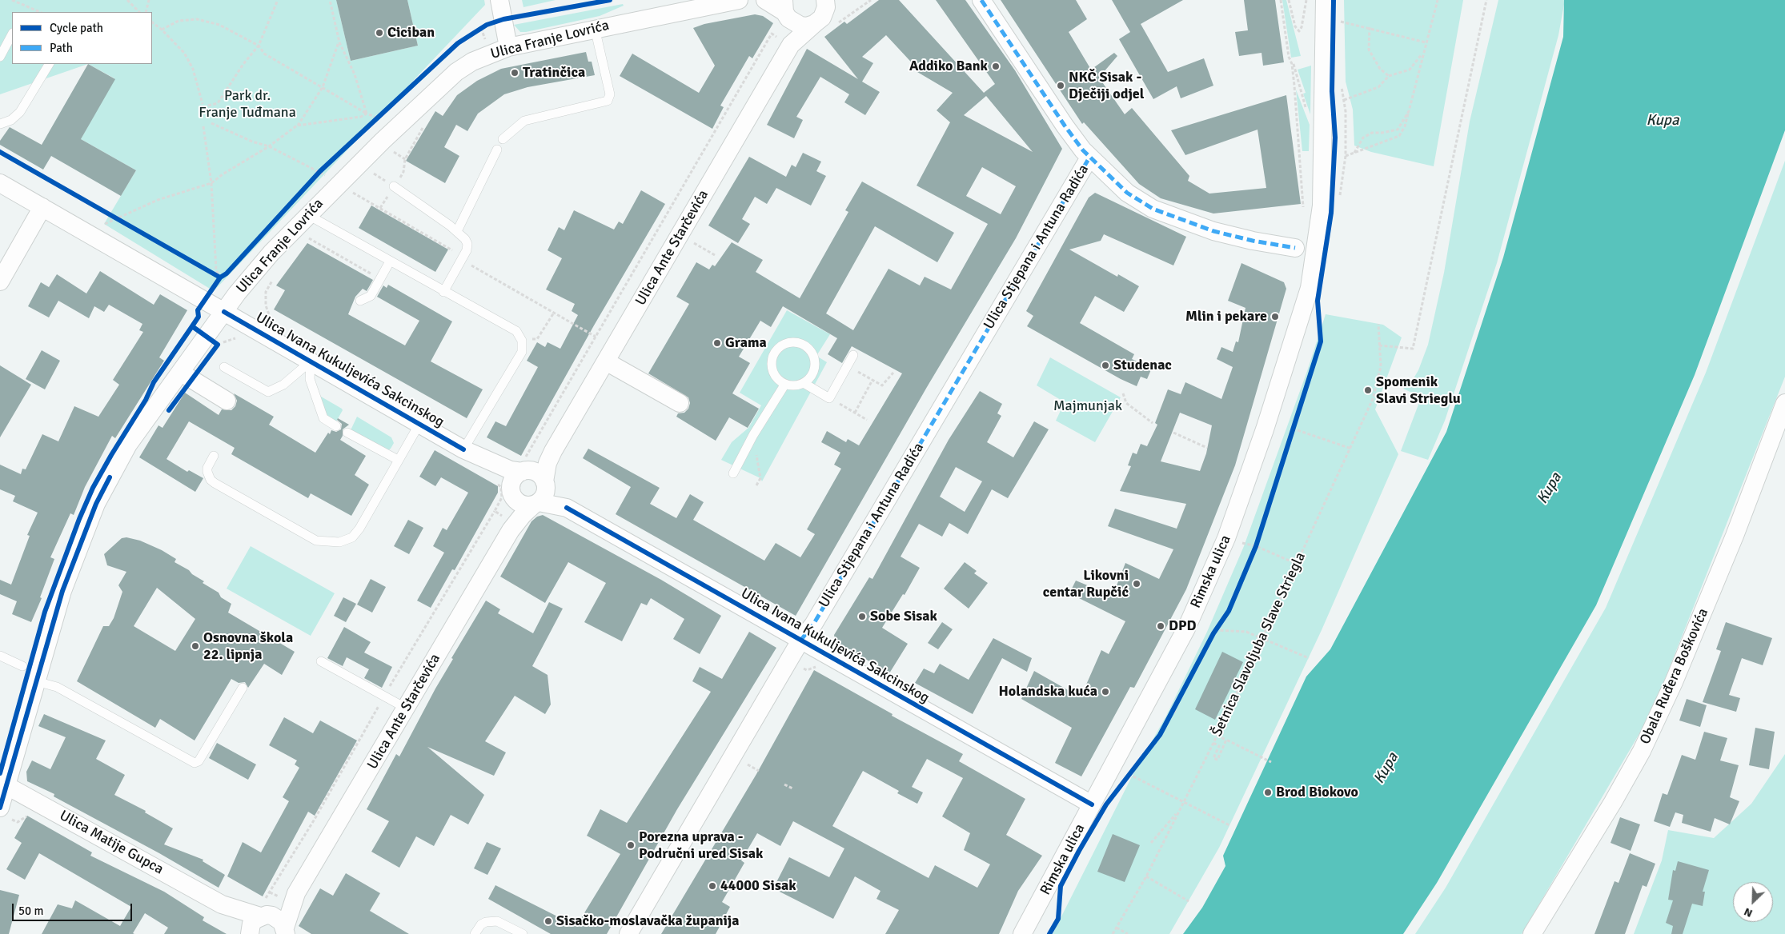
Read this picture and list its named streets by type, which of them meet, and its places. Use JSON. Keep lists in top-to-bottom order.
{
  "streets": {
    "street": [
      "Ulica Franje Lovrića",
      "Ulica Stjepana i Antuna Radića",
      "Ulica Ante Starčevića",
      "Ulica Ivana Kukuljevića Sakcinskog",
      "Rimska ulica",
      "Obala Ruđera Boškovića",
      "Ulica Matije Gupca"
    ],
    "path": ["Šetnica Slavoljuba Slave Striegla"]
  },
  "crossings": [
    ["Ulica Franje Lovrića", "Ulica Ivana Kukuljevića Sakcinskog"],
    ["Ulica Franje Lovrića", "Ulica Matije Gupca"],
    ["Ulica Stjepana i Antuna Radića", "Ulica Ivana Kukuljevića Sakcinskog"],
    ["Ulica Ante Starčevića", "Ulica Ivana Kukuljevića Sakcinskog"],
    ["Ulica Ante Starčevića", "Ulica Matije Gupca"],
    ["Ulica Ivana Kukuljevića Sakcinskog", "Rimska ulica"]
  ],
  "water": ["Kupa"],
  "parks": ["Park dr. Franje Tuđmana", "Majmunjak"],
  "places": [
    "Ciciban",
    "Addiko Bank",
    "Tratinčica",
    "NKČ Sisak - Dječiji odjel",
    "Mlin i pekare",
    "Grama",
    "Studenac",
    "Spomenik Slavi Strieglu",
    "Likovni centar Rupčić",
    "Sobe Sisak",
    "DPD",
    "Osnovna škola 22. lipnja",
    "Holandska kuća",
    "Brod Biokovo",
    "Porezna uprava - Područni ured Sisak",
    "44000 Sisak",
    "Sisačko-moslavačka županija"
  ],
  "legend": ["Cycle path", "Path"],
  "scale_bar": "50 m",
  "north": "bottom left"
}
